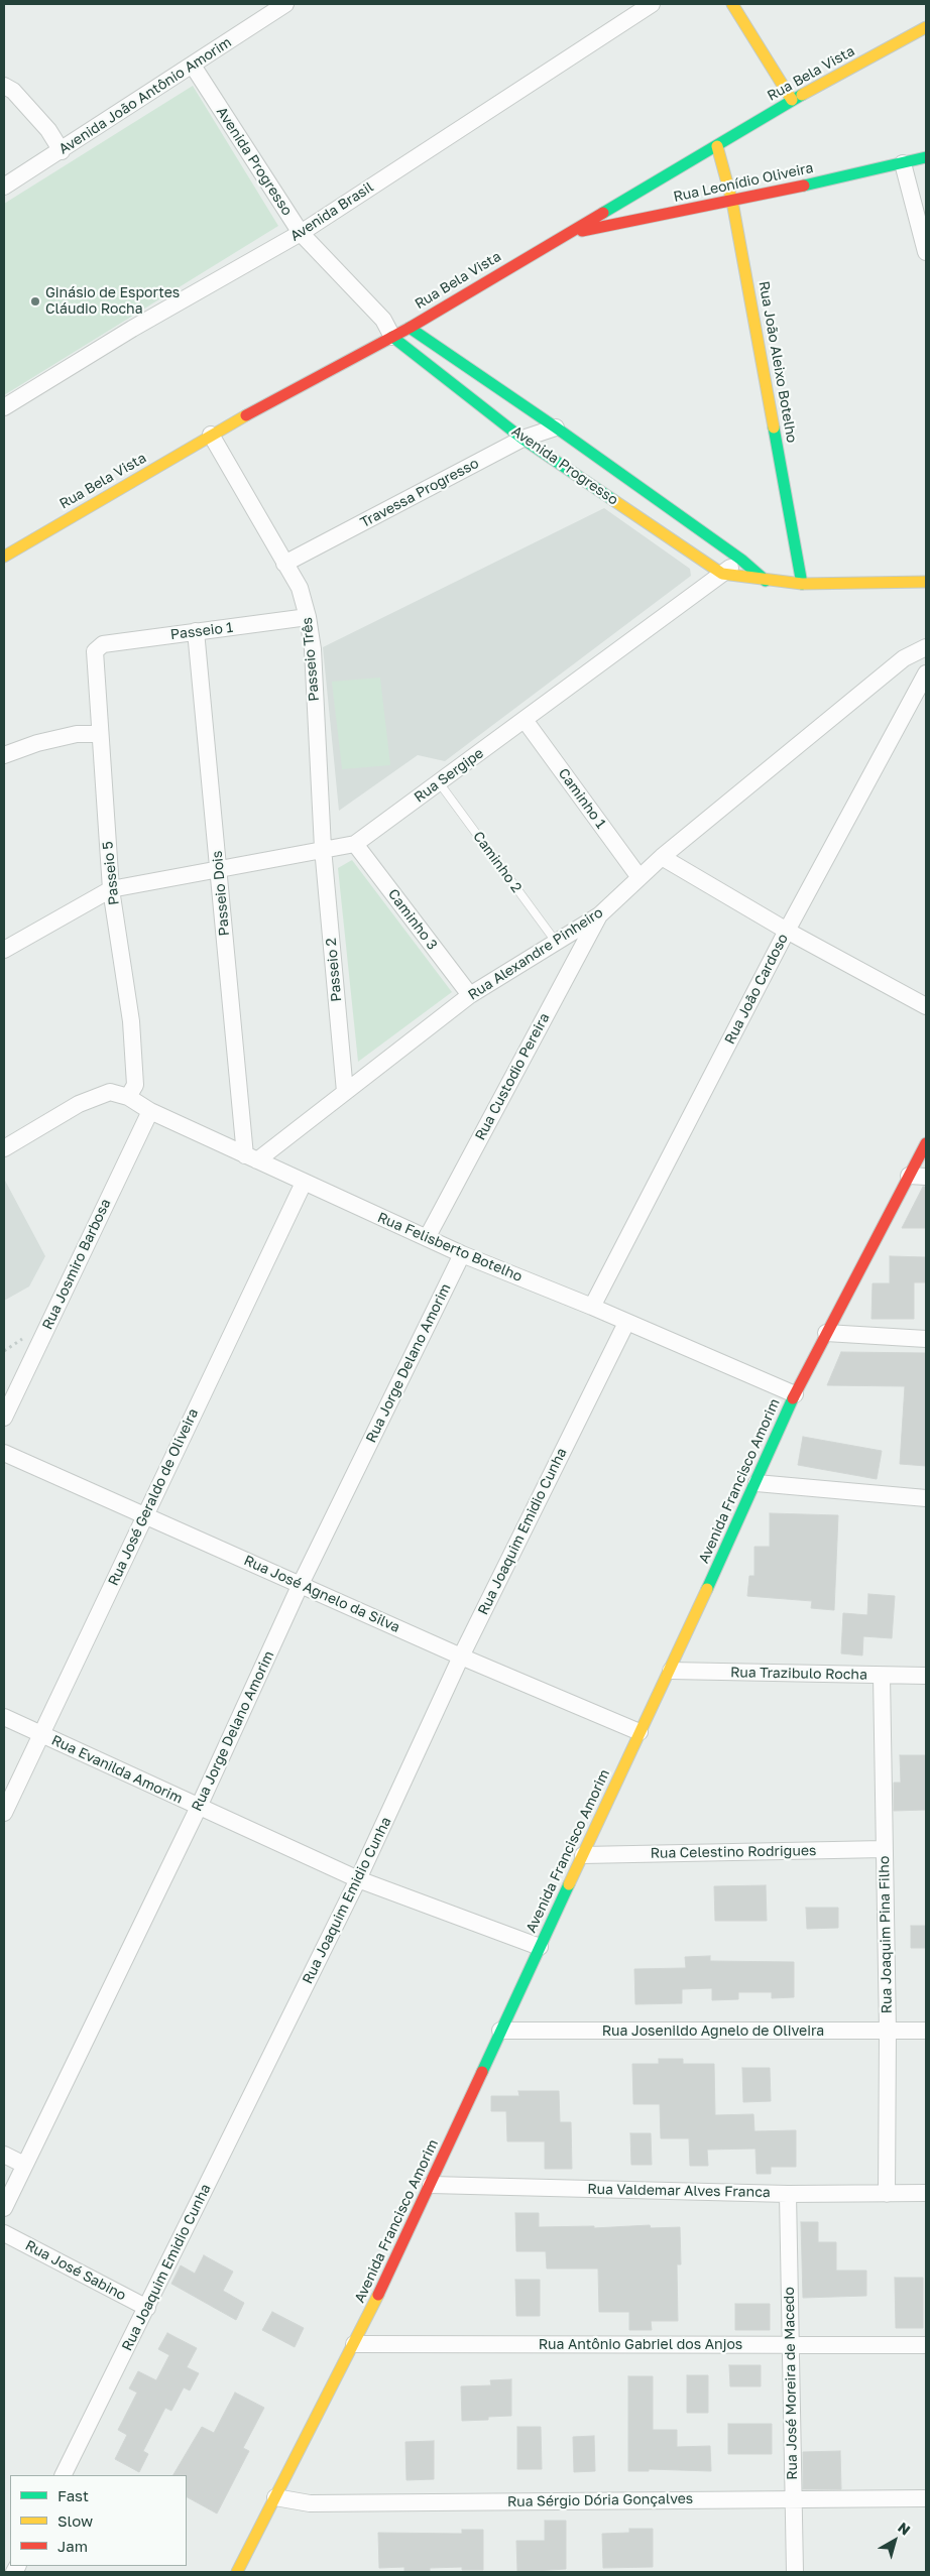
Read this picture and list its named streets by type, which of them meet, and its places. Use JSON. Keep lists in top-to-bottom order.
{
  "streets": {
    "street": [
      "Rua Bela Vista",
      "Avenida João Antônio Amorim",
      "Avenida Progresso",
      "Rua Leonídio Oliveira",
      "Avenida Brasil",
      "Rua João Aleixo Botelho",
      "Travessa Progresso",
      "Passeio 1",
      "Passeio Três",
      "Rua Sergipe",
      "Caminho 1",
      "Passeio 5",
      "Passeio Dois",
      "Caminho 3",
      "Rua Alexandre Pinheiro",
      "Passeio 2",
      "Rua João Cardoso",
      "Rua Custodio Pereira",
      "Rua Felisberto Botelho",
      "Rua Josmiro Barbosa",
      "Rua Jorge Delano Amorim",
      "Avenida Francisco Amorim",
      "Rua José Geraldo de Oliveira",
      "Rua Joaquim Emidio Cunha",
      "Rua José Agnelo da Silva",
      "Rua Trazibulo Rocha",
      "Rua Evanilda Amorim",
      "Rua Celestino Rodrigues",
      "Rua Joaquim Pina Filho",
      "Rua Josenildo Agnelo de Oliveira",
      "Rua Valdemar Alves Franca",
      "Rua José Sabino",
      "Rua Antônio Gabriel dos Anjos",
      "Rua José Moreira de Macedo",
      "Rua Sérgio Dória Gonçalves"
    ],
    "lane": ["Caminho 2"]
  },
  "crossings": [
    ["Rua Bela Vista", "Avenida Progresso"],
    ["Rua Bela Vista", "Rua Leonídio Oliveira"],
    ["Rua Bela Vista", "Rua João Aleixo Botelho"],
    ["Rua Bela Vista", "Passeio Três"],
    ["Avenida João Antônio Amorim", "Avenida Progresso"],
    ["Avenida Progresso", "Avenida Brasil"],
    ["Avenida Progresso", "Rua João Aleixo Botelho"],
    ["Avenida Progresso", "Travessa Progresso"],
    ["Avenida Progresso", "Rua Sergipe"],
    ["Rua Leonídio Oliveira", "Rua João Aleixo Botelho"],
    ["Travessa Progresso", "Passeio Três"],
    ["Passeio 1", "Passeio Três"],
    ["Passeio 1", "Passeio 5"],
    ["Passeio 1", "Passeio Dois"],
    ["Passeio Três", "Rua Sergipe"],
    ["Passeio Três", "Passeio 2"],
    ["Rua Sergipe", "Caminho 1"],
    ["Rua Sergipe", "Caminho 2"],
    ["Rua Sergipe", "Passeio 5"],
    ["Rua Sergipe", "Passeio Dois"],
    ["Rua Sergipe", "Caminho 3"],
    ["Rua Sergipe", "Passeio 2"],
    ["Caminho 1", "Rua Alexandre Pinheiro"],
    ["Caminho 2", "Rua Alexandre Pinheiro"],
    ["Passeio 5", "Rua Felisberto Botelho"],
    ["Passeio Dois", "Rua Alexandre Pinheiro"],
    ["Passeio Dois", "Rua Felisberto Botelho"],
    ["Caminho 3", "Rua Alexandre Pinheiro"],
    ["Rua Alexandre Pinheiro", "Passeio 2"],
    ["Rua Alexandre Pinheiro", "Rua Custodio Pereira"],
    ["Rua Alexandre Pinheiro", "Rua Felisberto Botelho"],
    ["Rua João Cardoso", "Rua Felisberto Botelho"],
    ["Rua Custodio Pereira", "Rua Felisberto Botelho"],
    ["Rua Felisberto Botelho", "Rua Josmiro Barbosa"],
    ["Rua Felisberto Botelho", "Rua Jorge Delano Amorim"],
    ["Rua Felisberto Botelho", "Avenida Francisco Amorim"],
    ["Rua Felisberto Botelho", "Rua José Geraldo de Oliveira"],
    ["Rua Felisberto Botelho", "Rua Joaquim Emidio Cunha"],
    ["Rua Jorge Delano Amorim", "Rua José Agnelo da Silva"],
    ["Rua Jorge Delano Amorim", "Rua Evanilda Amorim"],
    ["Avenida Francisco Amorim", "Rua José Agnelo da Silva"],
    ["Avenida Francisco Amorim", "Rua Trazibulo Rocha"],
    ["Avenida Francisco Amorim", "Rua Evanilda Amorim"],
    ["Avenida Francisco Amorim", "Rua Celestino Rodrigues"],
    ["Avenida Francisco Amorim", "Rua Josenildo Agnelo de Oliveira"],
    ["Avenida Francisco Amorim", "Rua Valdemar Alves Franca"],
    ["Avenida Francisco Amorim", "Rua Antônio Gabriel dos Anjos"],
    ["Avenida Francisco Amorim", "Rua Sérgio Dória Gonçalves"],
    ["Rua José Geraldo de Oliveira", "Rua José Agnelo da Silva"],
    ["Rua José Geraldo de Oliveira", "Rua Evanilda Amorim"],
    ["Rua Joaquim Emidio Cunha", "Rua José Agnelo da Silva"],
    ["Rua Joaquim Emidio Cunha", "Rua Evanilda Amorim"],
    ["Rua Joaquim Emidio Cunha", "Rua José Sabino"],
    ["Rua Trazibulo Rocha", "Rua Joaquim Pina Filho"],
    ["Rua Celestino Rodrigues", "Rua Joaquim Pina Filho"],
    ["Rua Joaquim Pina Filho", "Rua Josenildo Agnelo de Oliveira"],
    ["Rua Joaquim Pina Filho", "Rua Valdemar Alves Franca"],
    ["Rua Valdemar Alves Franca", "Rua José Moreira de Macedo"],
    ["Rua Antônio Gabriel dos Anjos", "Rua José Moreira de Macedo"],
    ["Rua José Moreira de Macedo", "Rua Sérgio Dória Gonçalves"]
  ],
  "places": ["Ginásio de Esportes Cláudio Rocha"],
  "legend": ["Fast", "Slow", "Jam"],
  "north": "top right"
}
